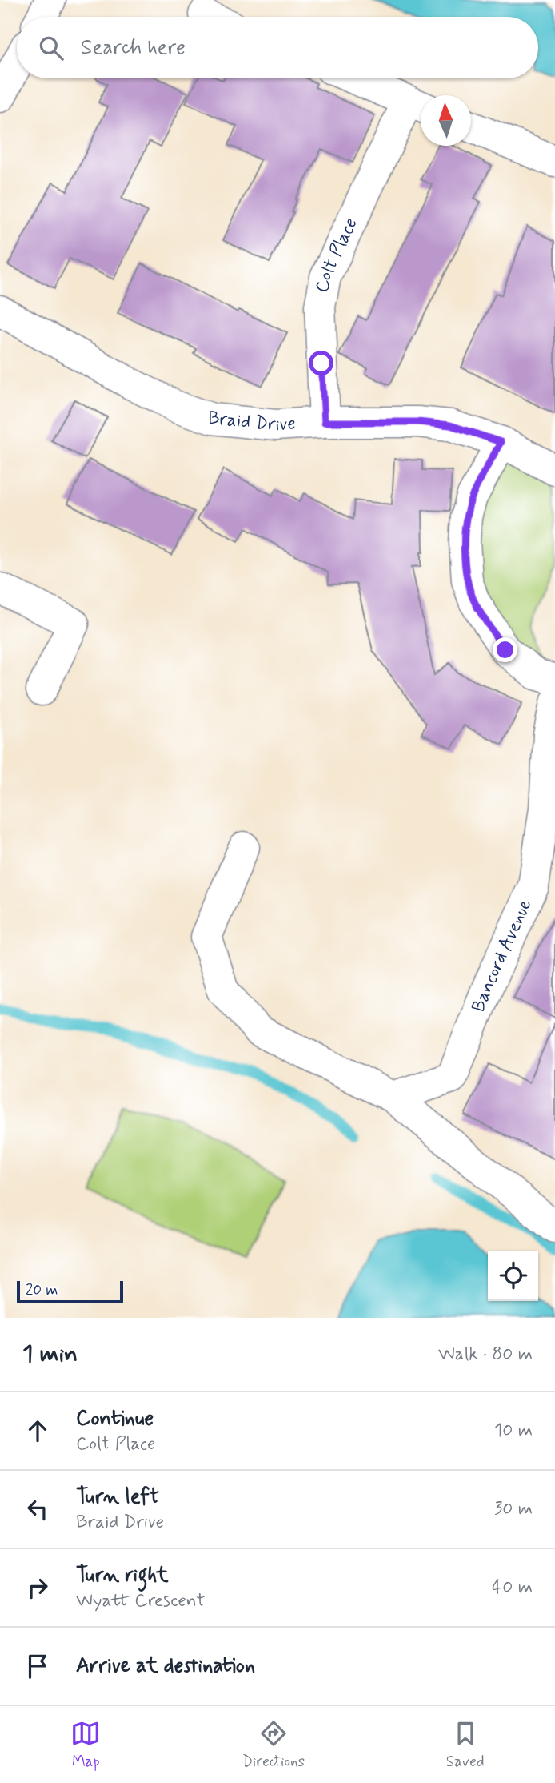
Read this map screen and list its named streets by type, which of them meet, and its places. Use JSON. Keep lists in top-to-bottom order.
{
  "streets": {
    "street": ["Colt Place", "Braid Drive", "Bancord Avenue"]
  },
  "crossings": [
    ["Colt Place", "Braid Drive"]
  ],
  "scale_bar": "20 m",
  "north": "top",
  "page": {
    "search": "Search here",
    "scale": "20 m",
    "heading": ["1 min", "Walk · 80 m"],
    "list": [
      ["Continue", "Colt Place", "10 m"],
      ["Turn left", "Braid Drive", "30 m"],
      ["Turn right", "Wyatt Crescent", "40 m"],
      "Arrive at destination"
    ],
    "nav": ["Map", "Directions", "Saved"]
  }
}
